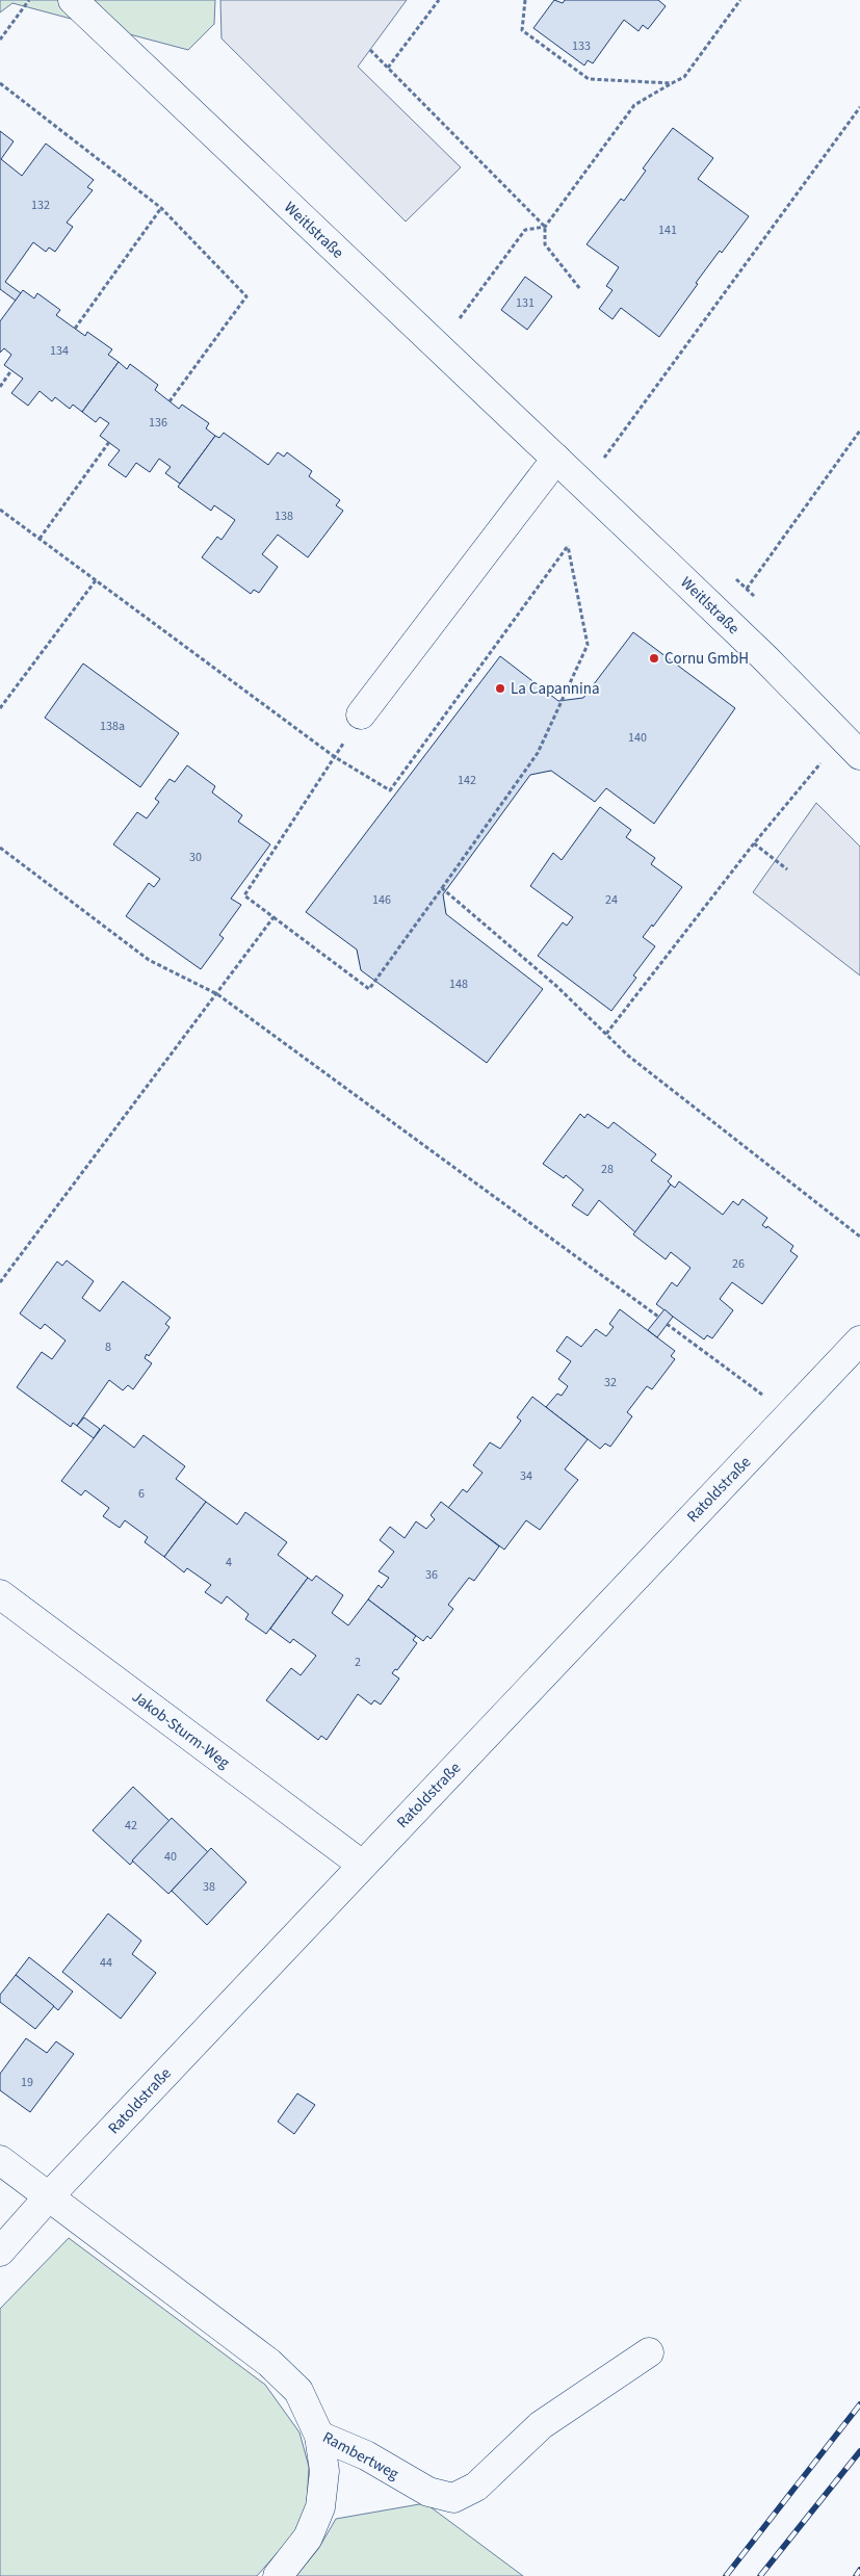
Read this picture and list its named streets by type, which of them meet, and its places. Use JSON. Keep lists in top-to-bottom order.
{
  "streets": {
    "street": [
      "Weitlstraße",
      "Ratoldstraße",
      "Jakob-Sturm-Weg",
      "Rambertweg"
    ]
  },
  "crossings": [
    ["Ratoldstraße", "Jakob-Sturm-Weg"],
    ["Ratoldstraße", "Rambertweg"]
  ],
  "places": ["Cornu GmbH", "La Capannina"],
  "house_numbers": [
    "133",
    "132",
    "141",
    "131",
    "134",
    "136",
    "138",
    "138a",
    "140",
    "142",
    "30",
    "146",
    "24",
    "148",
    "28",
    "26",
    "8",
    "32",
    "34",
    "6",
    "4",
    "36",
    "2",
    "42",
    "40",
    "38",
    "44",
    "19"
  ]
}
